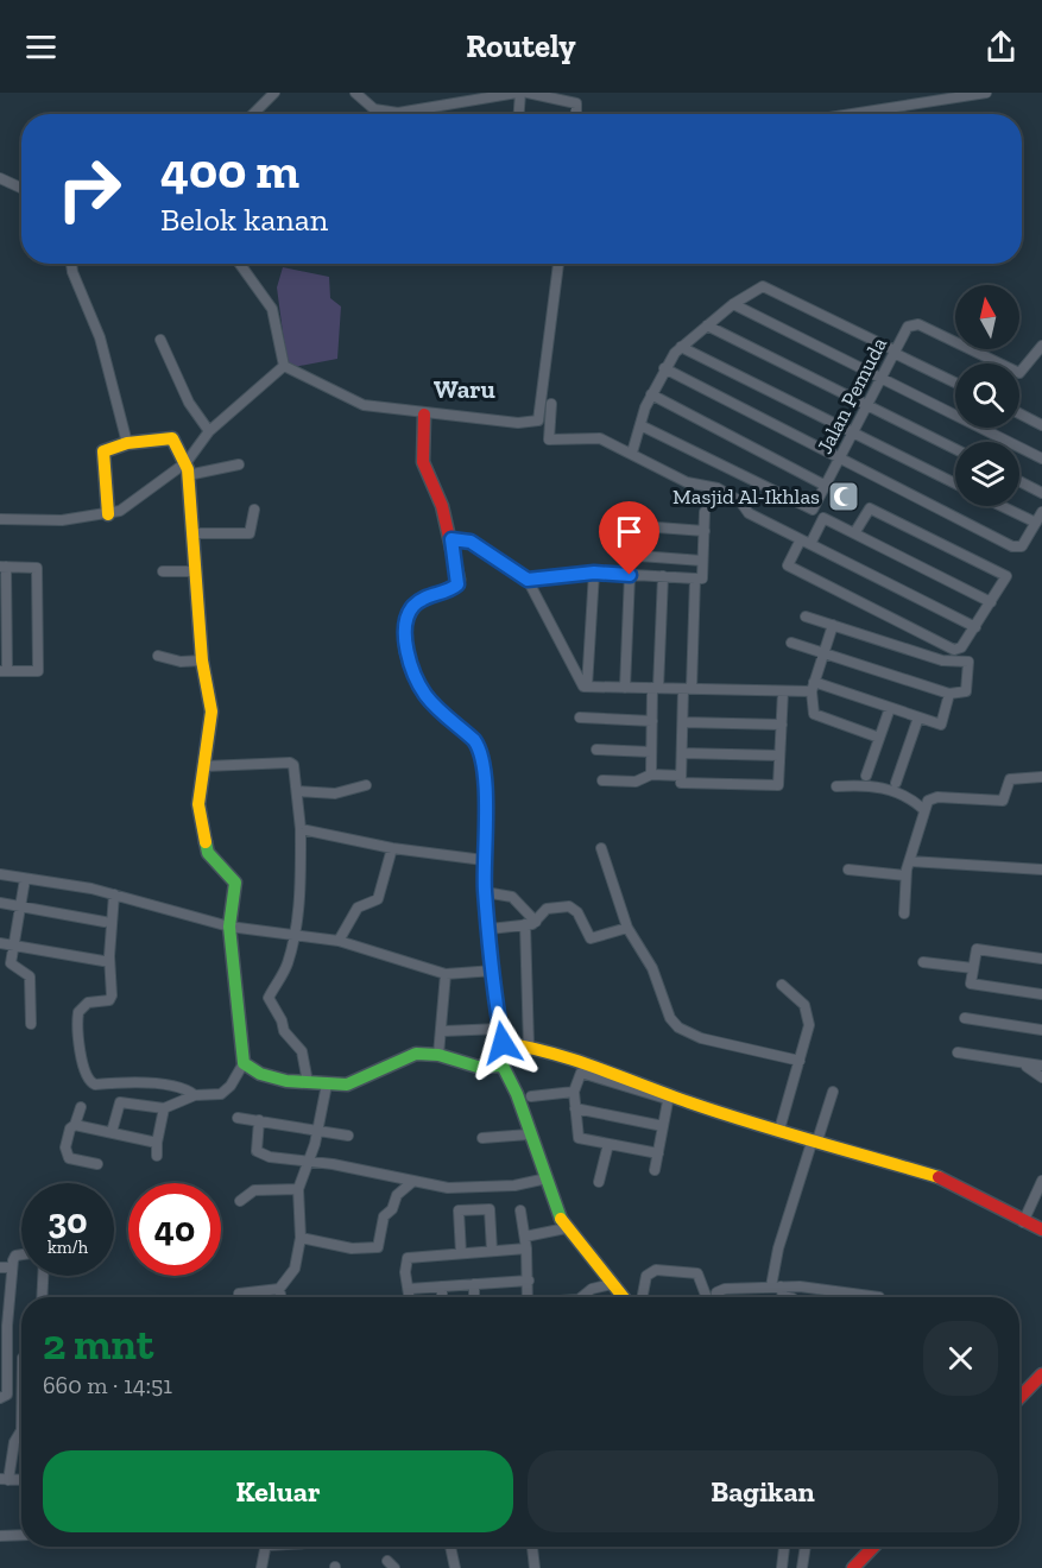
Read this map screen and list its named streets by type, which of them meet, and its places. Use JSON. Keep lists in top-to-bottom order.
{
  "streets": {
    "street": ["Jalan Pemuda"]
  },
  "districts": ["Waru"],
  "places": {
    "mosque": ["Masjid Al-Ikhlas"]
  },
  "north": "top",
  "page": {
    "header": "Routely",
    "turn": ["400 m", "Belok kanan"],
    "speed": "30 km/h",
    "limit": "40",
    "heading": ["2 mnt", "660 m · 14:51"],
    "buttons": ["Keluar", "Bagikan"]
  }
}
